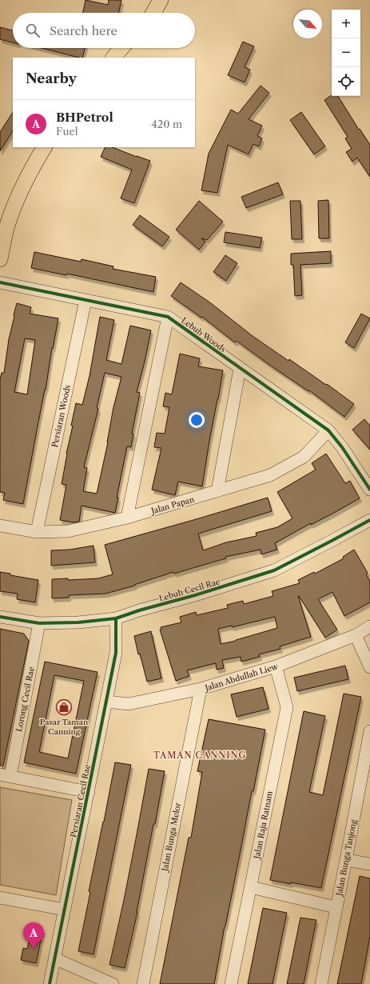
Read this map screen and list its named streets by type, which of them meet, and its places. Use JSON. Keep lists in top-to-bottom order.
{
  "streets": {
    "street": [
      "Lebuh Woods",
      "Persiaran Woods",
      "Jalan Papan",
      "Lebuh Cecil Rae",
      "Jalan Abdullah Liew",
      "Lorong Cecil Rae",
      "Persiaran Cecil Rae",
      "Jalan Raja Ratnam",
      "Jalan Bunga Melor",
      "Jalan Bunga Tanjong"
    ]
  },
  "crossings": [
    ["Lebuh Woods", "Persiaran Woods"],
    ["Lebuh Woods", "Jalan Papan"],
    ["Persiaran Woods", "Jalan Papan"],
    ["Lebuh Cecil Rae", "Lorong Cecil Rae"],
    ["Lebuh Cecil Rae", "Persiaran Cecil Rae"],
    ["Jalan Abdullah Liew", "Persiaran Cecil Rae"],
    ["Jalan Abdullah Liew", "Jalan Raja Ratnam"],
    ["Jalan Abdullah Liew", "Jalan Bunga Melor"]
  ],
  "districts": ["TAMAN CANNING"],
  "places": {
    "shop": ["Pasar Taman Canning"]
  },
  "north": "bottom right",
  "page": {
    "map_buttons": ["+", "−"],
    "search": "Search here",
    "heading": "Nearby",
    "list": [
      {
        "mark": "A",
        "name": "BHPetrol",
        "note": "Fuel",
        "value": "420 m"
      }
    ],
    "pins": "A"
  }
}
